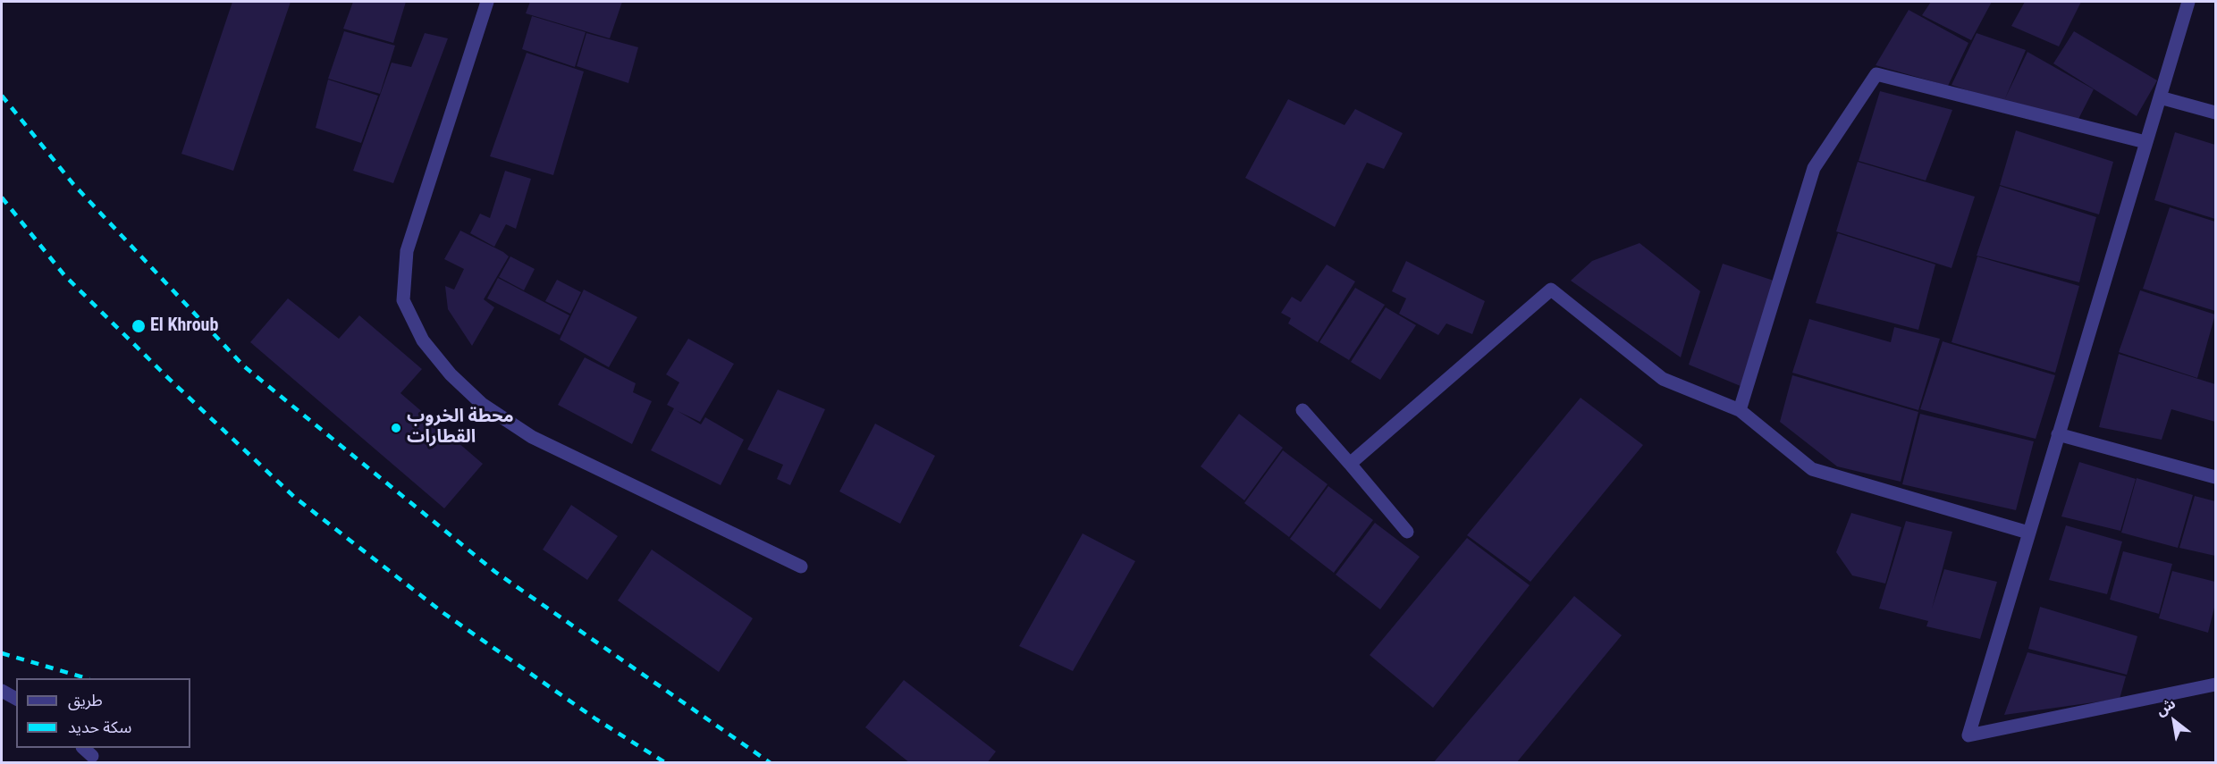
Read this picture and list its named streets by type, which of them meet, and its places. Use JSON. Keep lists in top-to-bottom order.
{
  "places": ["El Khroub", "محطة الخروب القطارات"],
  "legend": ["طريق", "سكة حديد"],
  "north": "top left"
}
